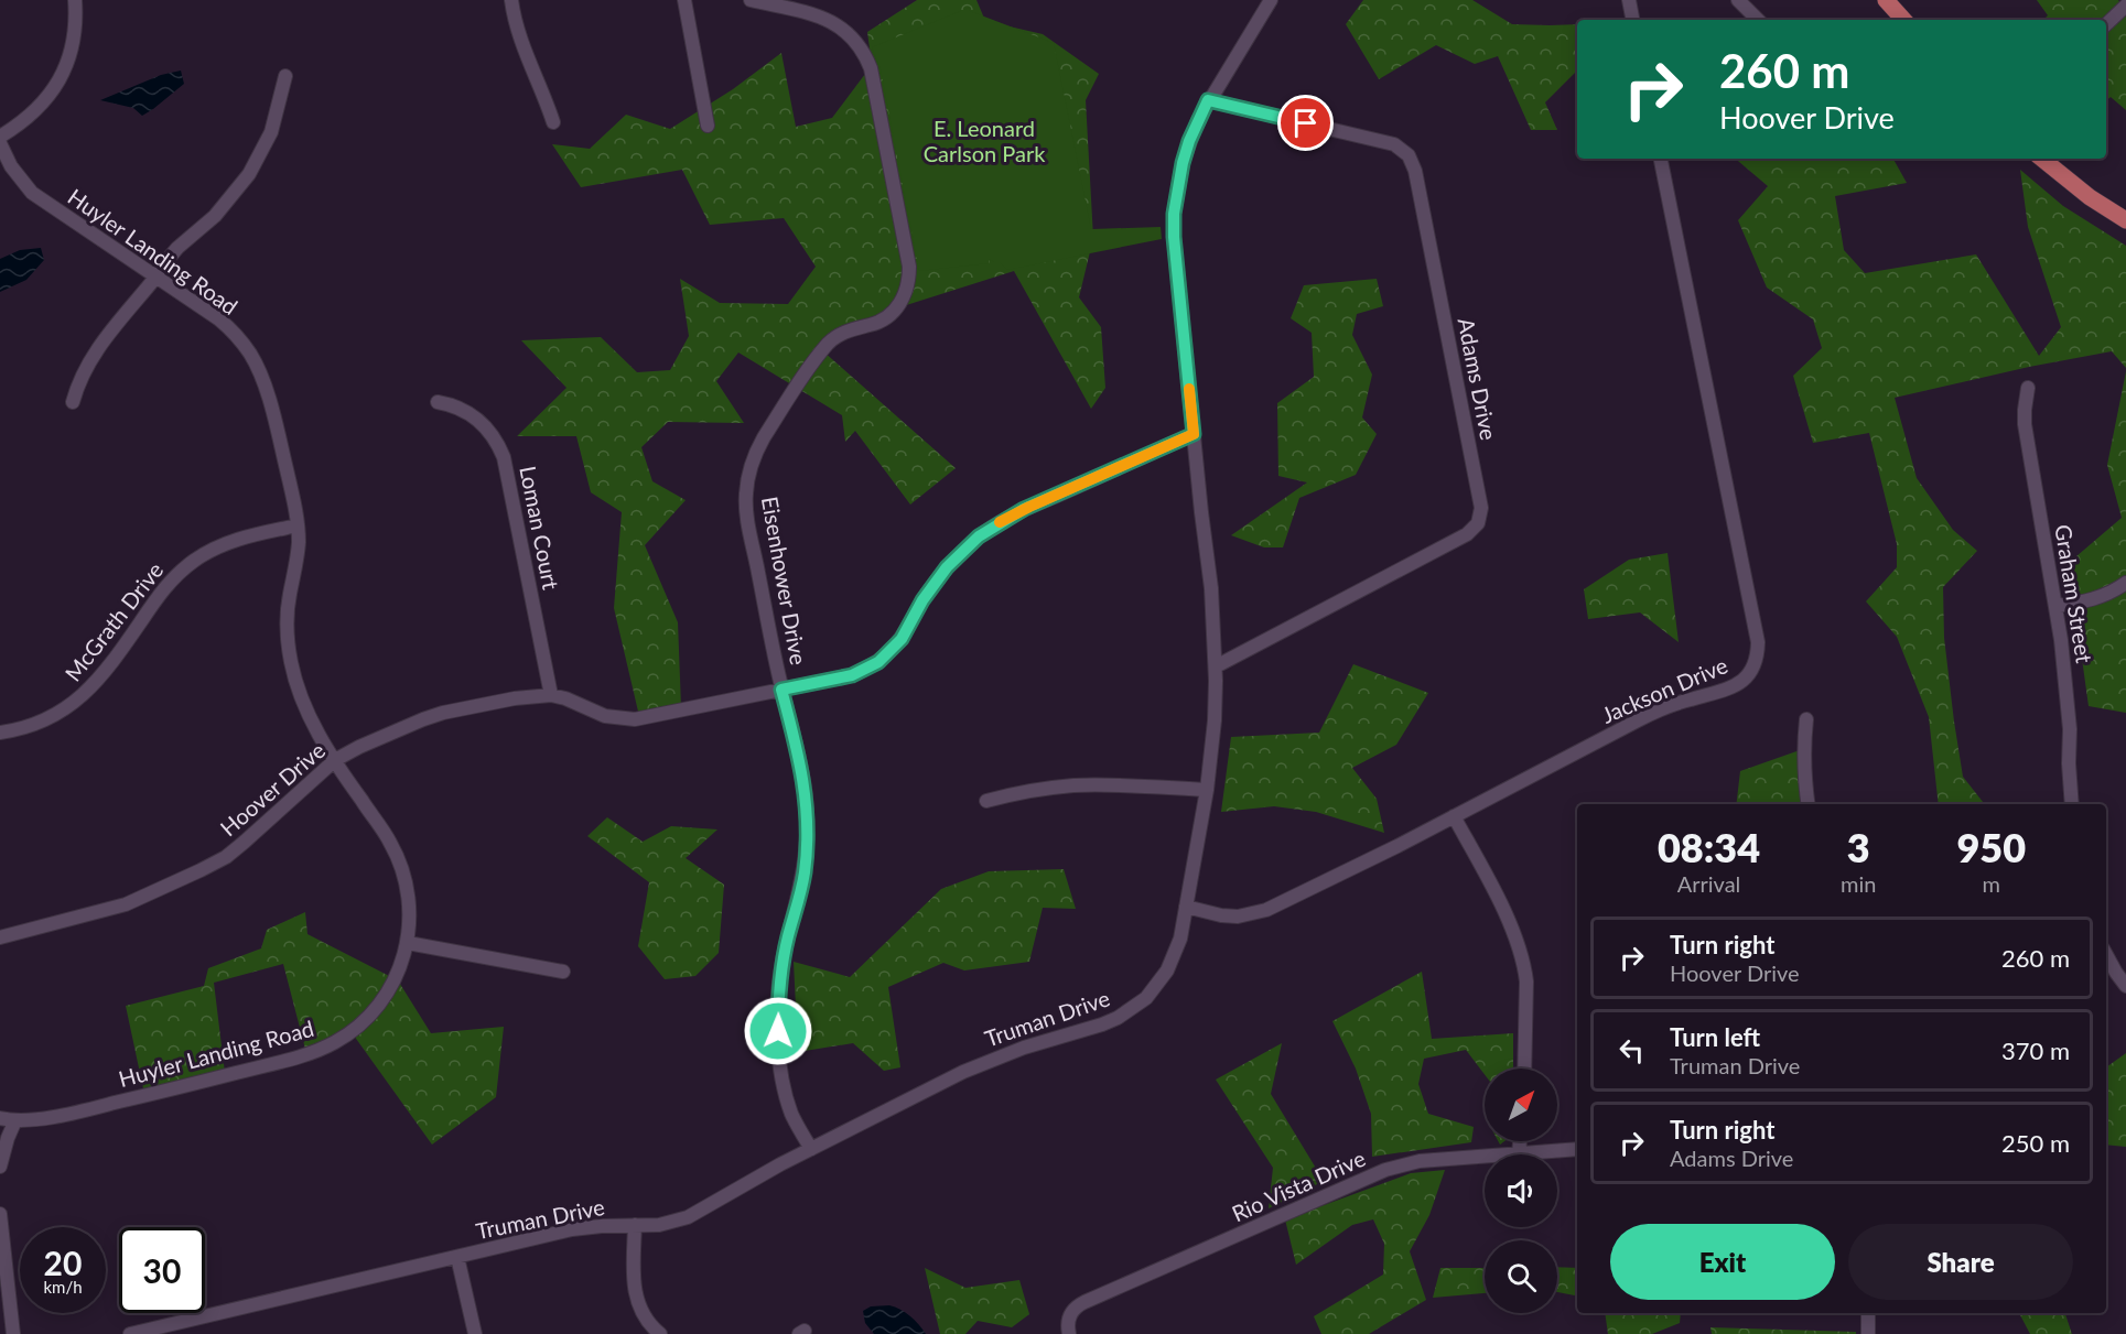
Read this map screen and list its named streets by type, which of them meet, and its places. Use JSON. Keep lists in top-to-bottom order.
{
  "streets": {
    "street": [
      "Huyler Landing Road",
      "Adams Drive",
      "Loman Court",
      "Eisenhower Drive",
      "Graham Street",
      "McGrath Drive",
      "Jackson Drive",
      "Hoover Drive",
      "Truman Drive",
      "Rio Vista Drive"
    ]
  },
  "crossings": [
    ["Huyler Landing Road", "McGrath Drive"],
    ["Huyler Landing Road", "Hoover Drive"],
    ["Adams Drive", "Truman Drive"],
    ["Loman Court", "Hoover Drive"],
    ["Eisenhower Drive", "Hoover Drive"],
    ["Eisenhower Drive", "Truman Drive"],
    ["Jackson Drive", "Truman Drive"],
    ["Hoover Drive", "Truman Drive"]
  ],
  "parks": ["E. Leonard Carlson Park"],
  "north": "top right",
  "page": {
    "turn": ["260 m", "Hoover Drive"],
    "eta": [
      "08:34",
      "Arrival",
      "3",
      "min",
      "950",
      "m"
    ],
    "list": [
      {
        "name": "Turn right",
        "note": "Hoover Drive",
        "value": "260 m"
      },
      {
        "name": "Turn left",
        "note": "Truman Drive",
        "value": "370 m"
      },
      {
        "name": "Turn right",
        "note": "Adams Drive",
        "value": "250 m"
      }
    ],
    "buttons": ["Exit", "Share"],
    "speed": "20 km/h",
    "limit": "30"
  }
}
